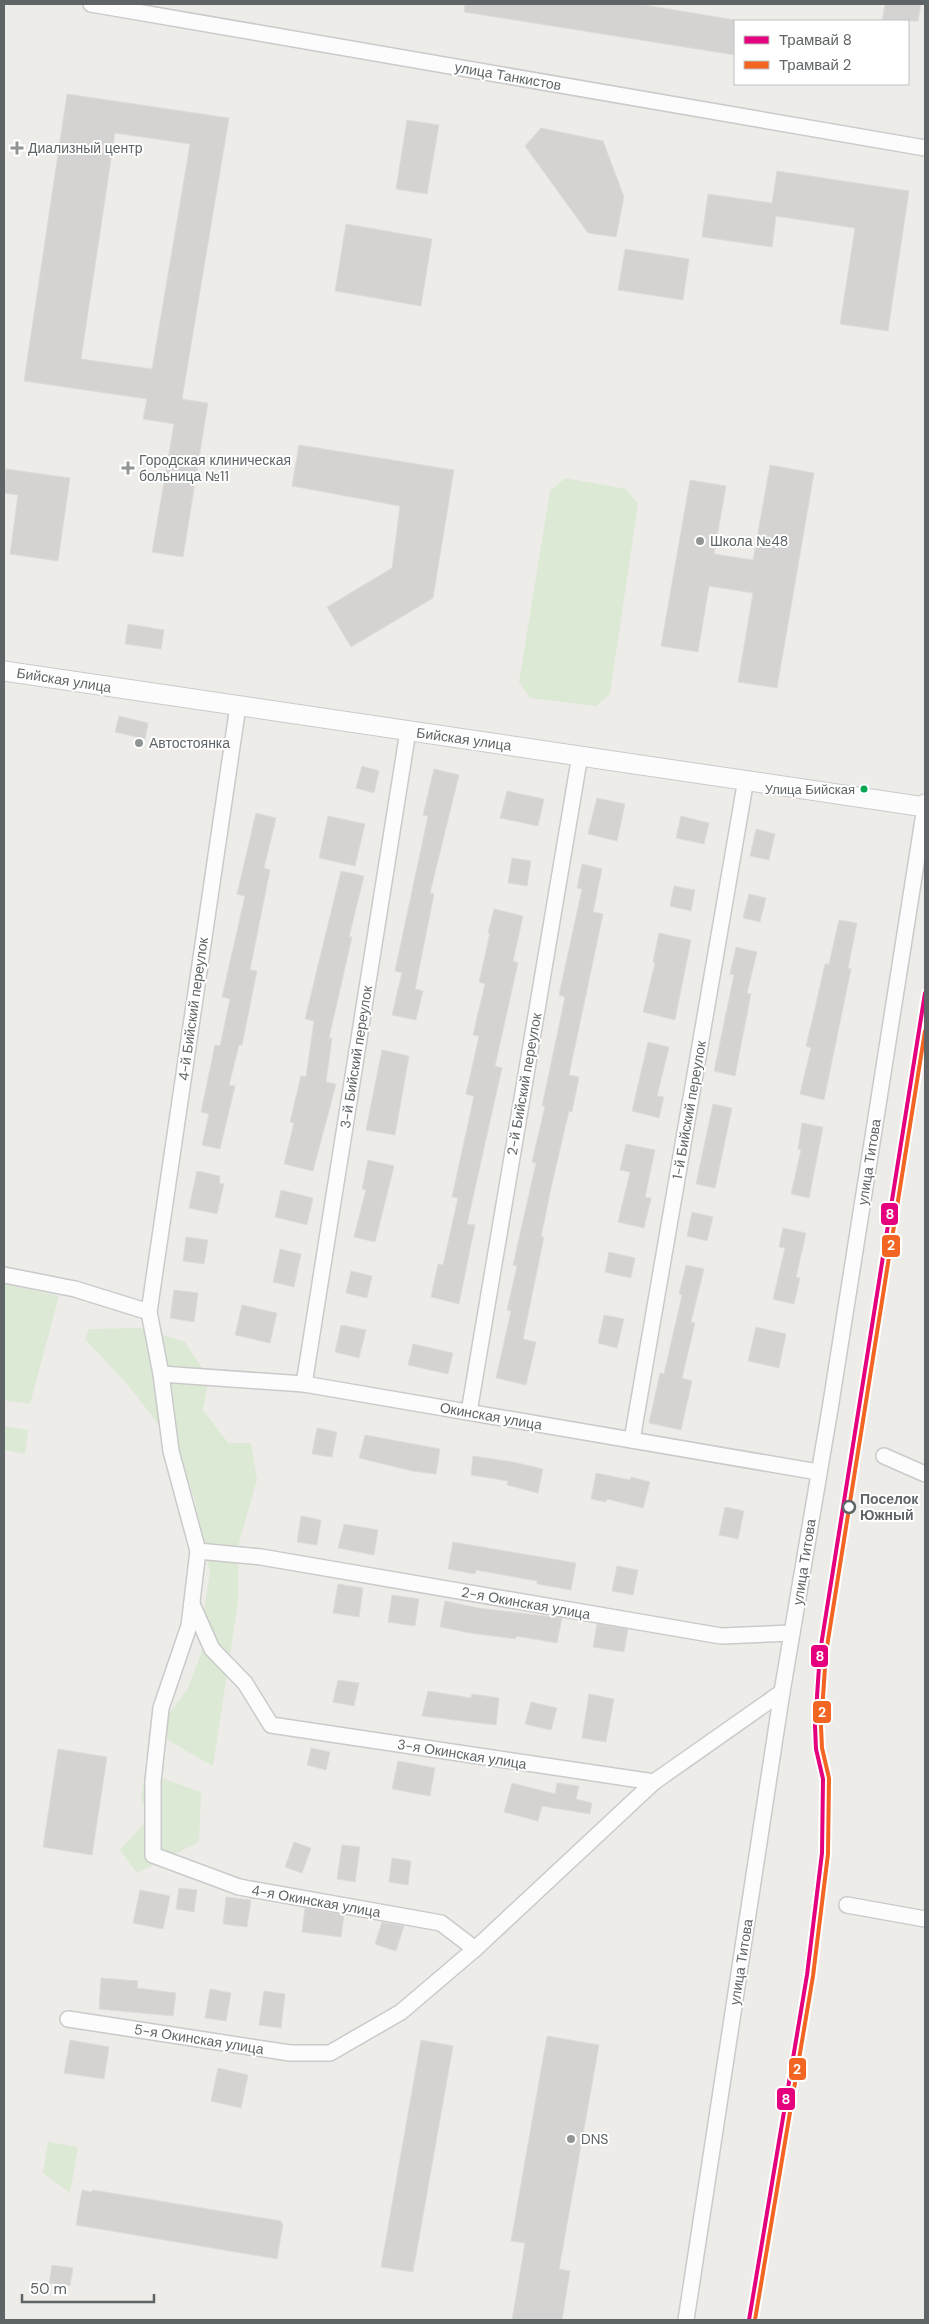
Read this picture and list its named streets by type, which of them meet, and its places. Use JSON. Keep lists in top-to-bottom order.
{
  "streets": {
    "street": [
      "улица Танкистов",
      "Бийская улица",
      "4-й Бийский переулок",
      "3-й Бийский переулок",
      "2-й Бийский переулок",
      "1-й Бийский переулок",
      "улица Титова",
      "Окинская улица",
      "2-я Окинская улица",
      "3-я Окинская улица",
      "4-я Окинская улица",
      "5-я Окинская улица"
    ]
  },
  "crossings": [
    ["Бийская улица", "4-й Бийский переулок"],
    ["Бийская улица", "3-й Бийский переулок"],
    ["Бийская улица", "2-й Бийский переулок"],
    ["Бийская улица", "1-й Бийский переулок"],
    ["Бийская улица", "улица Титова"],
    ["4-й Бийский переулок", "Окинская улица"],
    ["4-й Бийский переулок", "2-я Окинская улица"],
    ["3-й Бийский переулок", "Окинская улица"],
    ["2-й Бийский переулок", "Окинская улица"],
    ["1-й Бийский переулок", "Окинская улица"],
    ["улица Титова", "Окинская улица"],
    ["улица Титова", "2-я Окинская улица"],
    ["3-я Окинская улица", "4-я Окинская улица"],
    ["4-я Окинская улица", "5-я Окинская улица"]
  ],
  "places": {
    "health": ["Диализный центр", "Городская клиническая больница №11"],
    "other": [
      "Школа №48",
      "Автостоянка",
      "Улица Бийская",
      "Поселок Южный",
      "DNS"
    ]
  },
  "lines": ["tram line 8", "tram line 2"],
  "legend": ["Трамвай 8", "Трамвай 2"],
  "scale_bar": "50 m"
}
